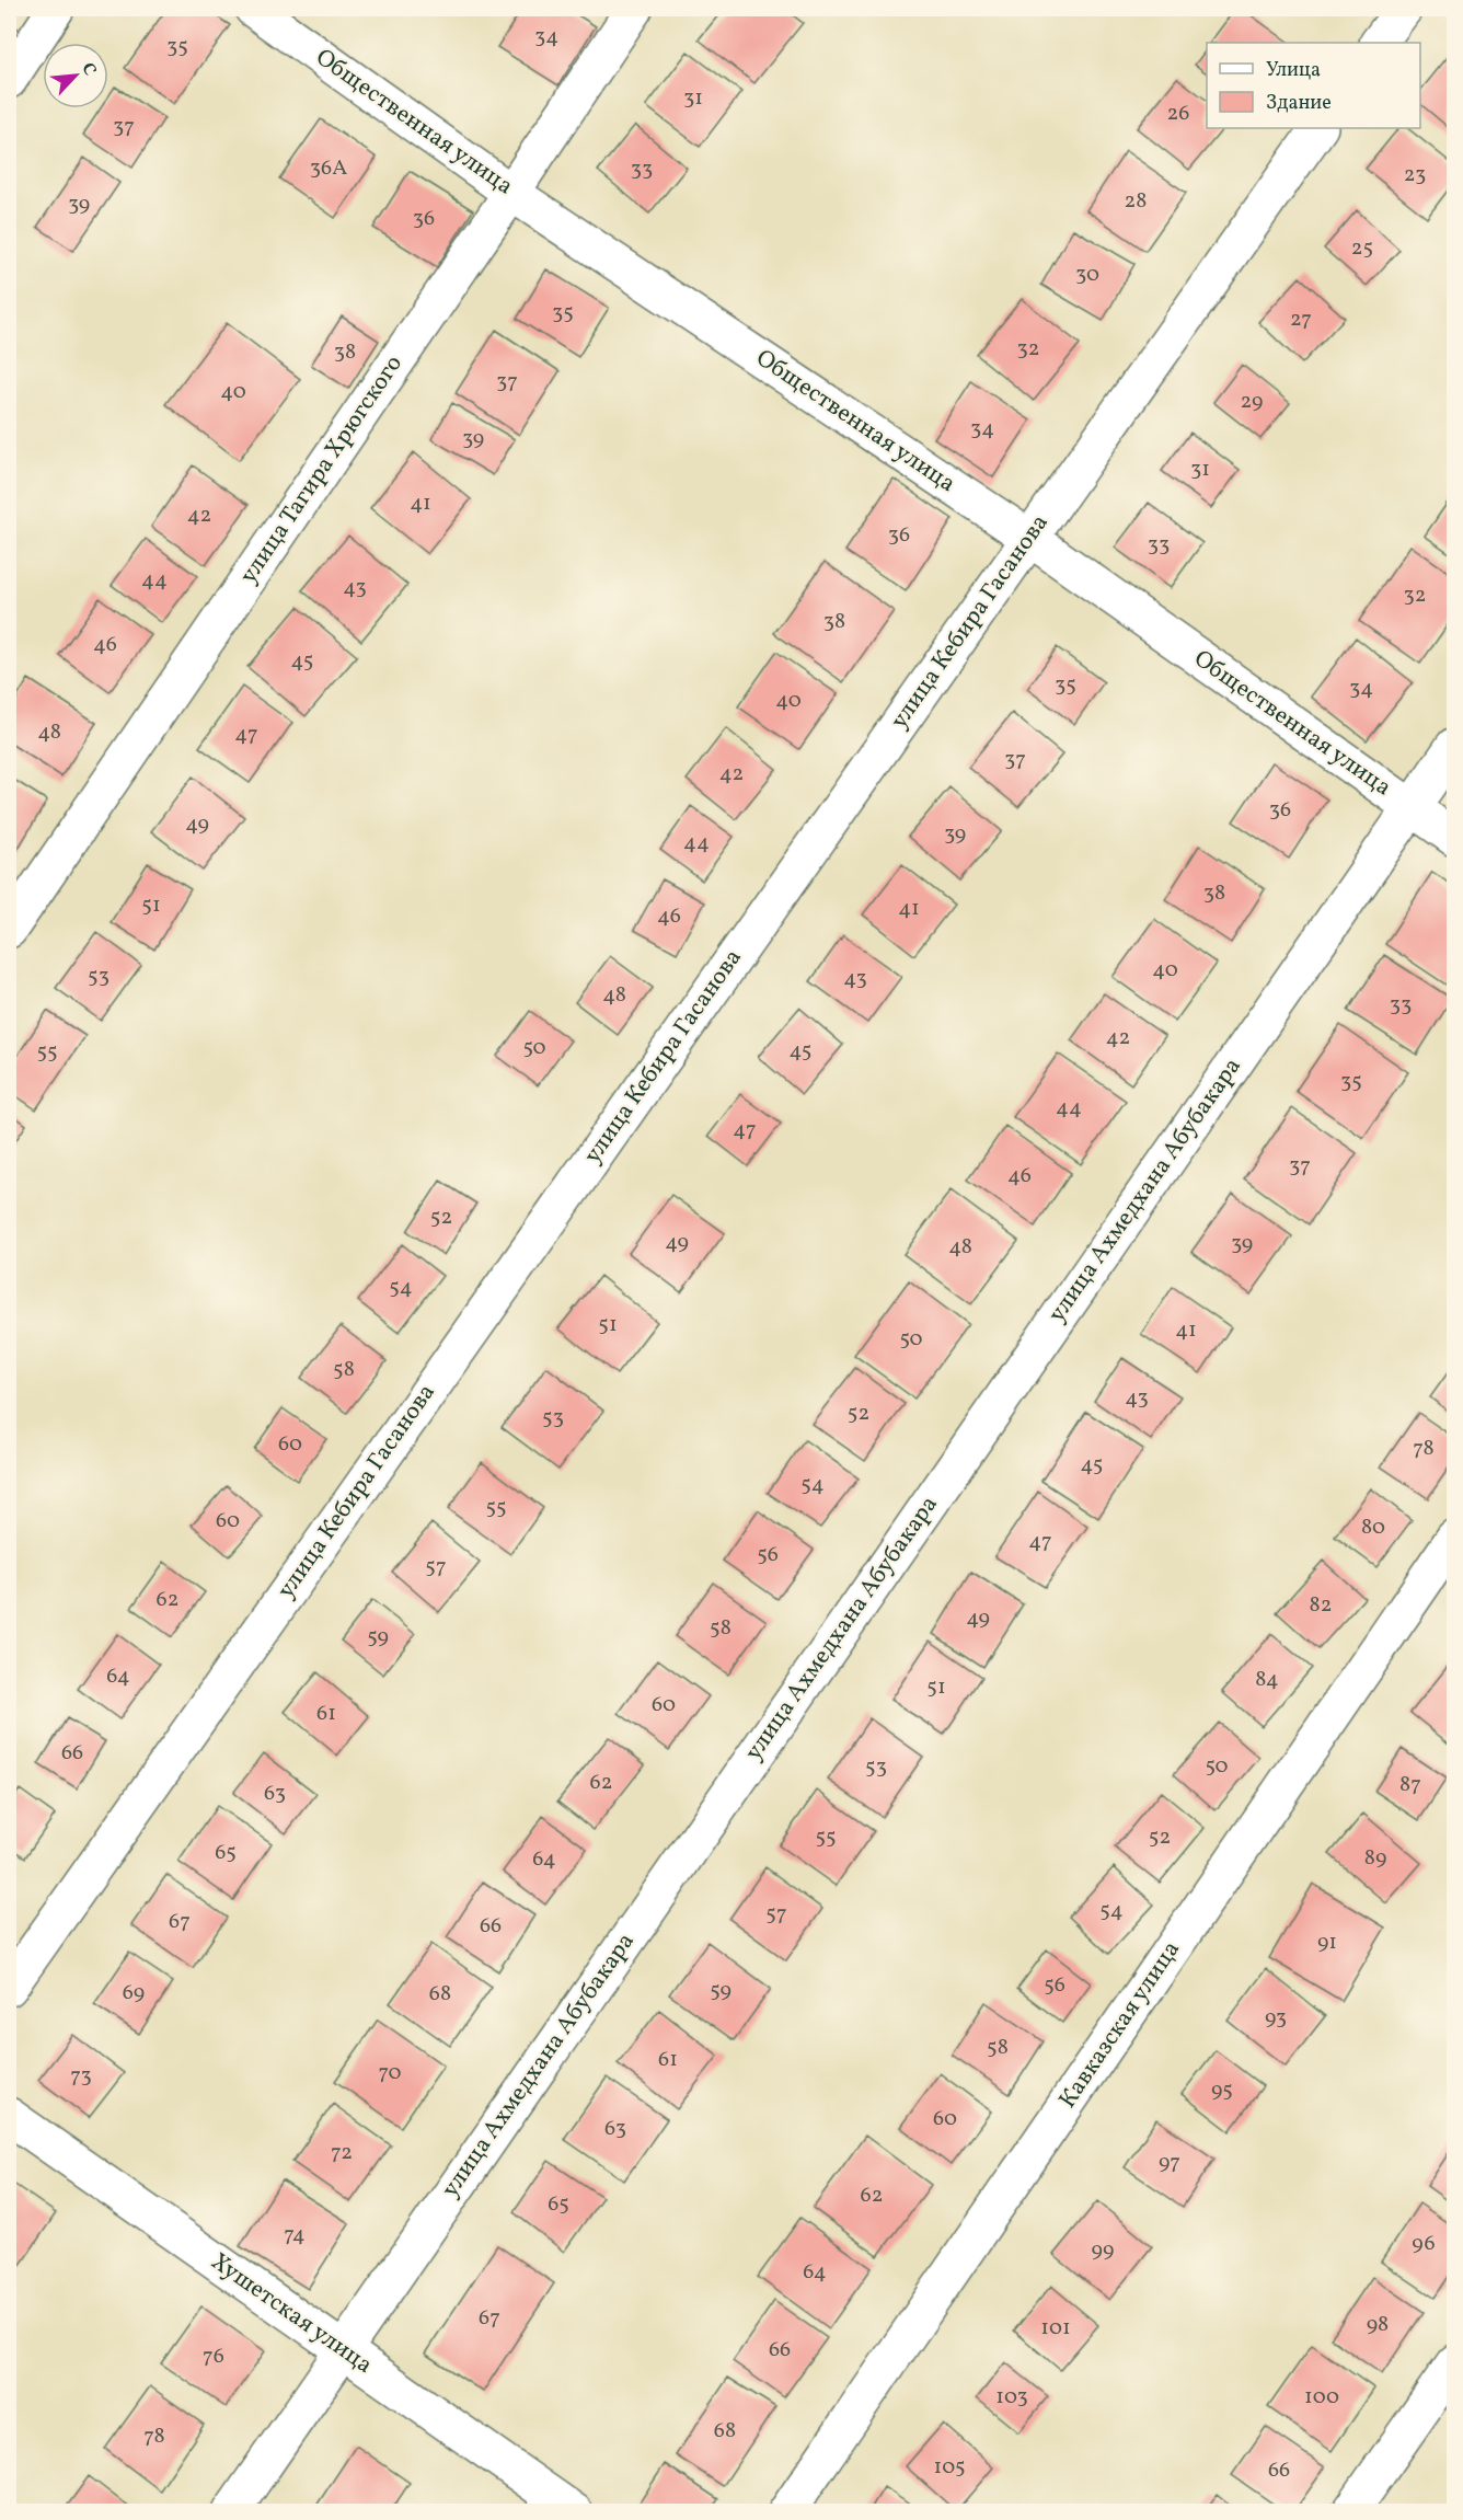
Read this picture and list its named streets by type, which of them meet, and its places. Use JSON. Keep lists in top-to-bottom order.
{
  "streets": {
    "street": [
      "Общественная улица",
      "улица Тагира Хрюгского",
      "улица Кебира Гасанова",
      "улица Ахмедхана Абубакара",
      "Кавказская улица",
      "Хушетская улица"
    ]
  },
  "crossings": [
    ["Общественная улица", "улица Тагира Хрюгского"],
    ["Общественная улица", "улица Кебира Гасанова"],
    ["Общественная улица", "улица Ахмедхана Абубакара"],
    ["улица Ахмедхана Абубакара", "Хушетская улица"]
  ],
  "house_numbers": [
    "34",
    "35",
    "31",
    "26",
    "37",
    "36А",
    "33",
    "23",
    "28",
    "39",
    "36",
    "25",
    "30",
    "35",
    "27",
    "32",
    "38",
    "37",
    "40",
    "29",
    "34",
    "39",
    "31",
    "41",
    "42",
    "36",
    "33",
    "44",
    "43",
    "32",
    "38",
    "46",
    "45",
    "35",
    "34",
    "40",
    "48",
    "47",
    "37",
    "42",
    "36",
    "49",
    "39",
    "44",
    "38",
    "51",
    "41",
    "46",
    "40",
    "53",
    "43",
    "48",
    "33",
    "42",
    "50",
    "45",
    "55",
    "35",
    "44",
    "47",
    "37",
    "46",
    "52",
    "49",
    "39",
    "48",
    "54",
    "51",
    "41",
    "50",
    "58",
    "43",
    "52",
    "53",
    "60",
    "78",
    "45",
    "54",
    "55",
    "60",
    "80",
    "47",
    "56",
    "57",
    "62",
    "82",
    "49",
    "58",
    "59",
    "64",
    "84",
    "51",
    "60",
    "61",
    "66",
    "50",
    "53",
    "62",
    "87",
    "63",
    "55",
    "52",
    "65",
    "89",
    "64",
    "54",
    "57",
    "67",
    "66",
    "91",
    "56",
    "59",
    "69",
    "68",
    "93",
    "58",
    "61",
    "70",
    "73",
    "95",
    "60",
    "63",
    "72",
    "97",
    "62",
    "65",
    "74",
    "96",
    "99",
    "64",
    "67",
    "98",
    "101",
    "66",
    "76",
    "103",
    "100",
    "68",
    "78",
    "105",
    "66"
  ],
  "legend": ["Улица", "Здание"],
  "north": "top right"
}
